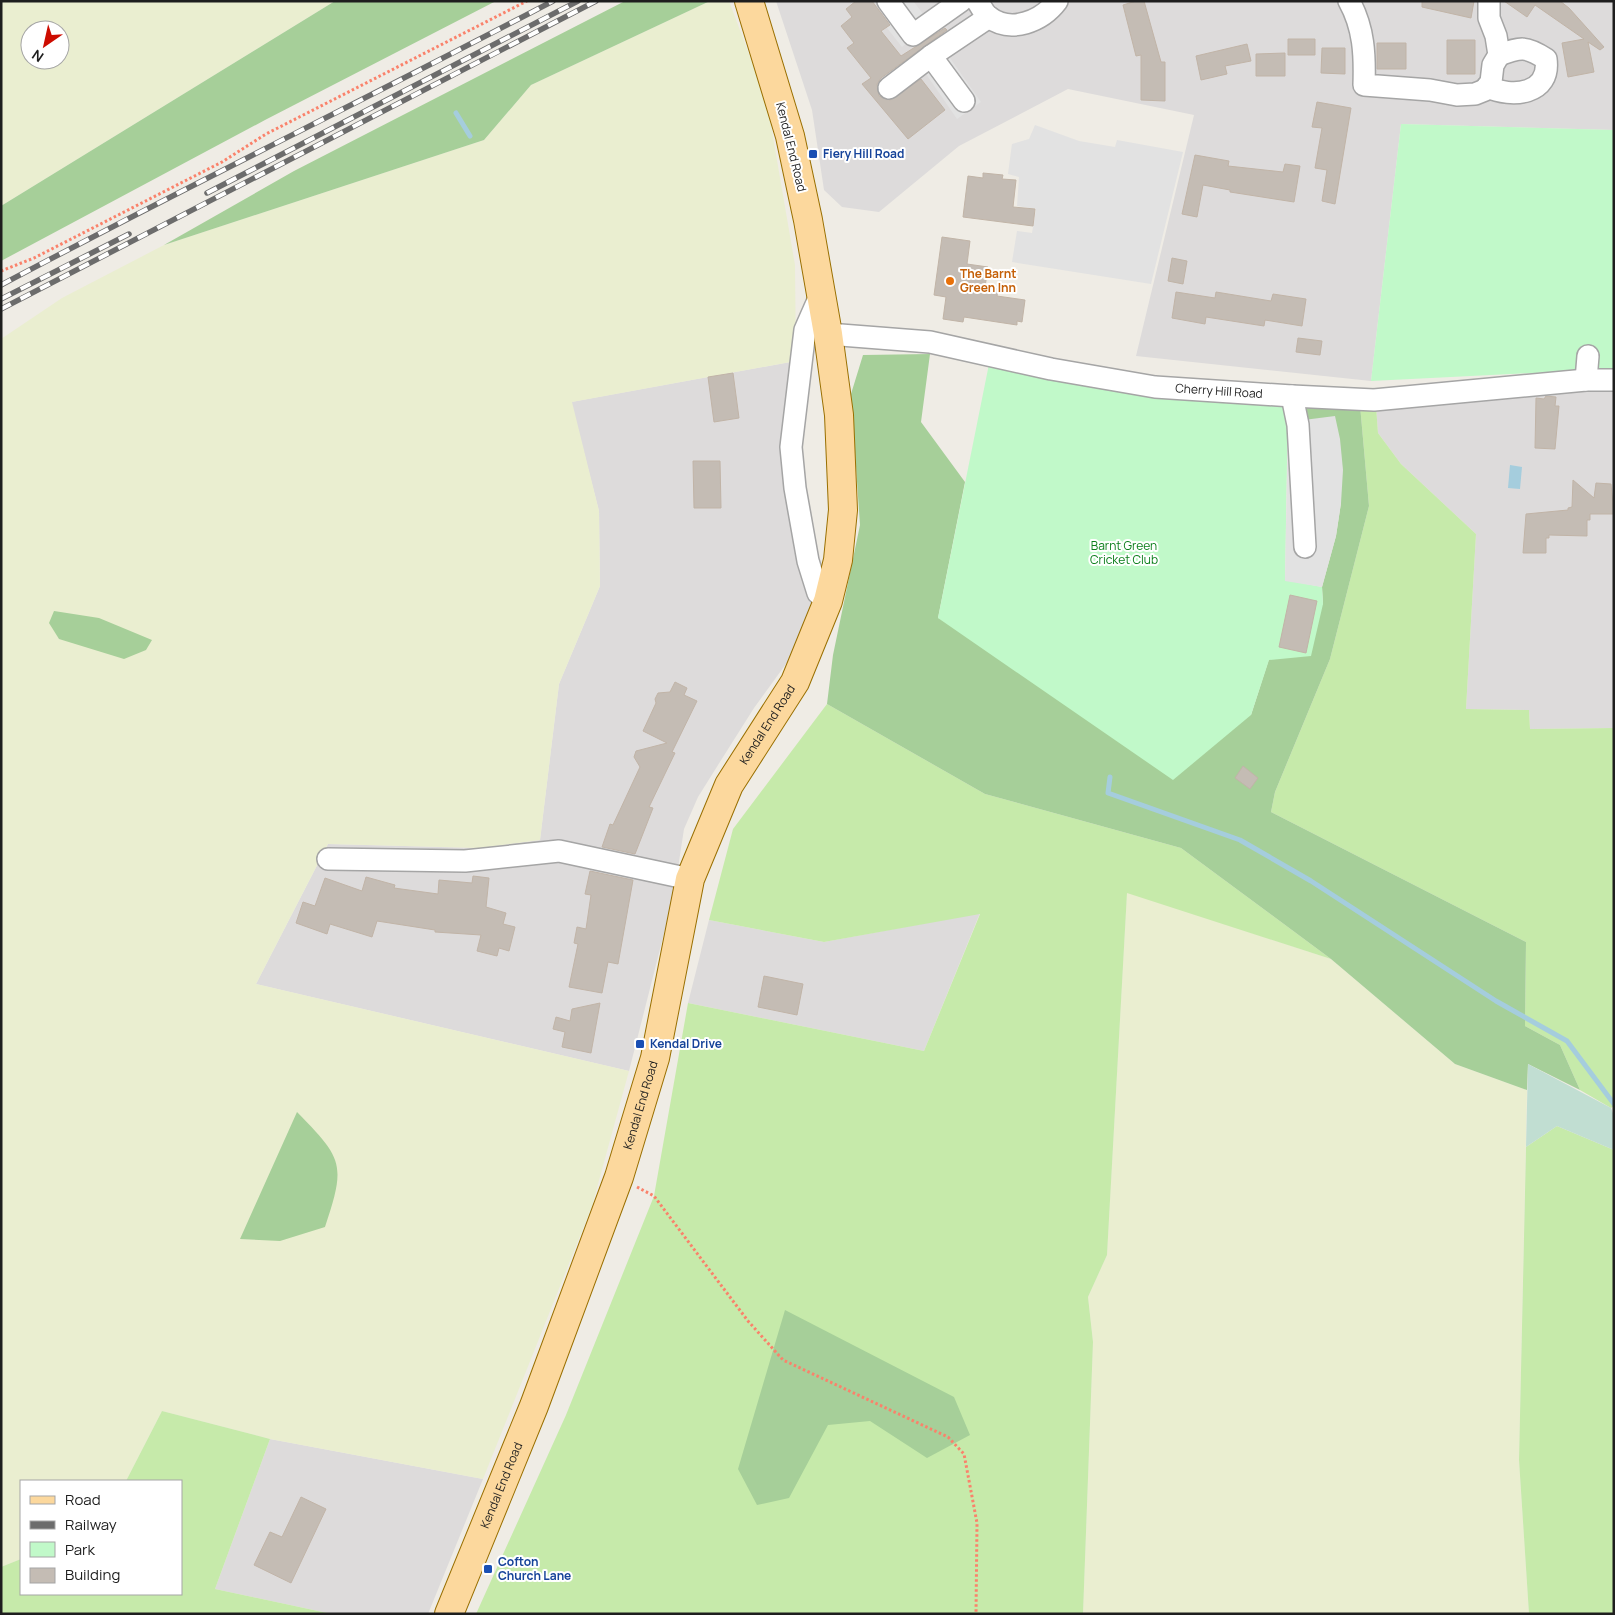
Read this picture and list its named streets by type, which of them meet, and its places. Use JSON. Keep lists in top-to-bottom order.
{
  "streets": {
    "main road": ["Kendal End Road"],
    "street": ["Cherry Hill Road"]
  },
  "crossings": [
    ["Kendal End Road", "Cherry Hill Road"]
  ],
  "parks": ["Barnt Green Cricket Club"],
  "places": {
    "transit": ["Fiery Hill Road", "Kendal Drive", "Cofton Church Lane"],
    "other": ["The Barnt Green Inn"]
  },
  "legend": [
    "Road",
    "Railway",
    "Park",
    "Building"
  ],
  "north": "bottom left"
}
